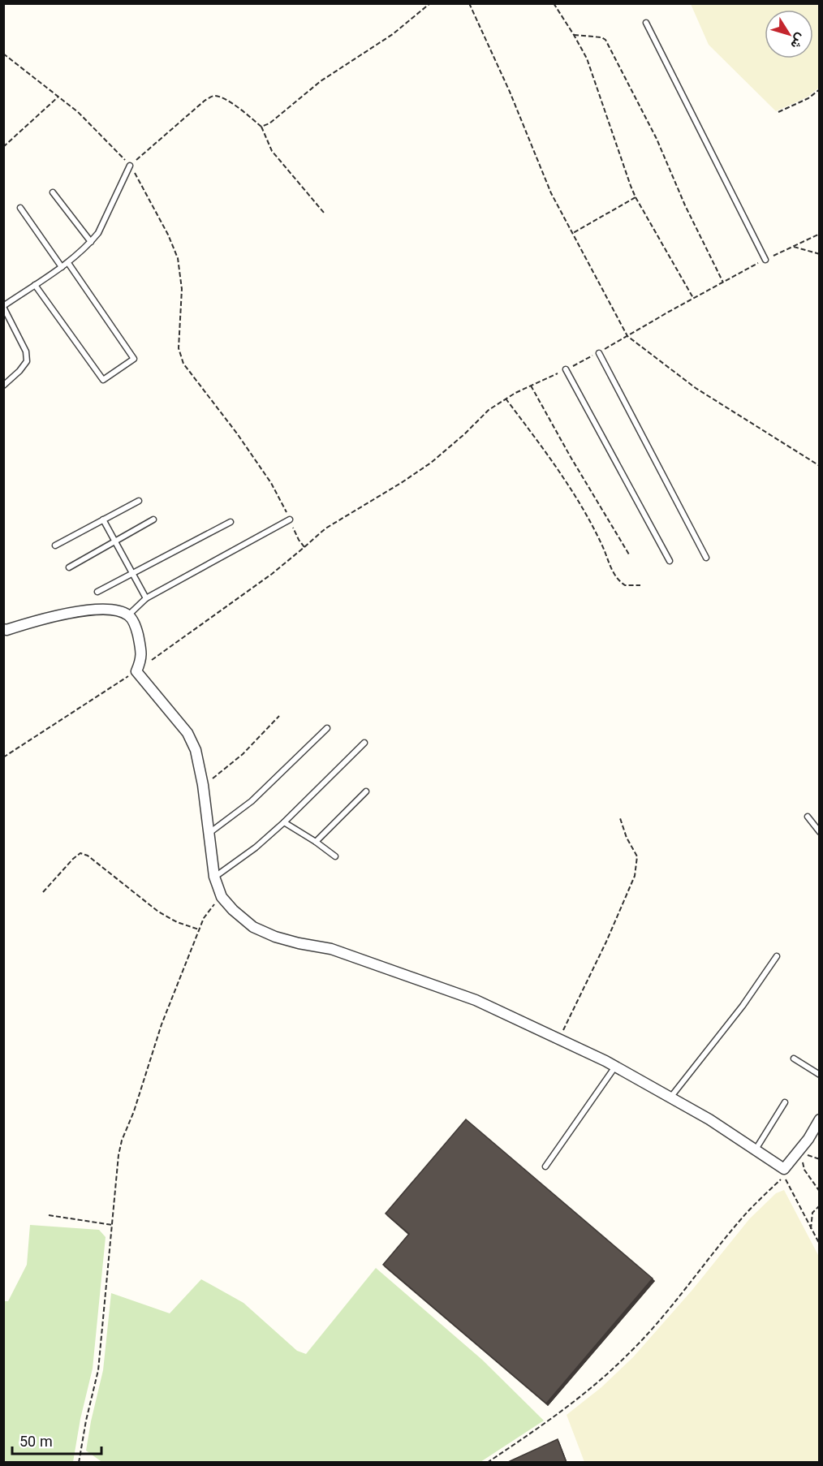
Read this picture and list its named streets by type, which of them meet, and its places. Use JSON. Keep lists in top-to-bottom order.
{
  "scale_bar": "50 m",
  "north": "bottom right"
}
